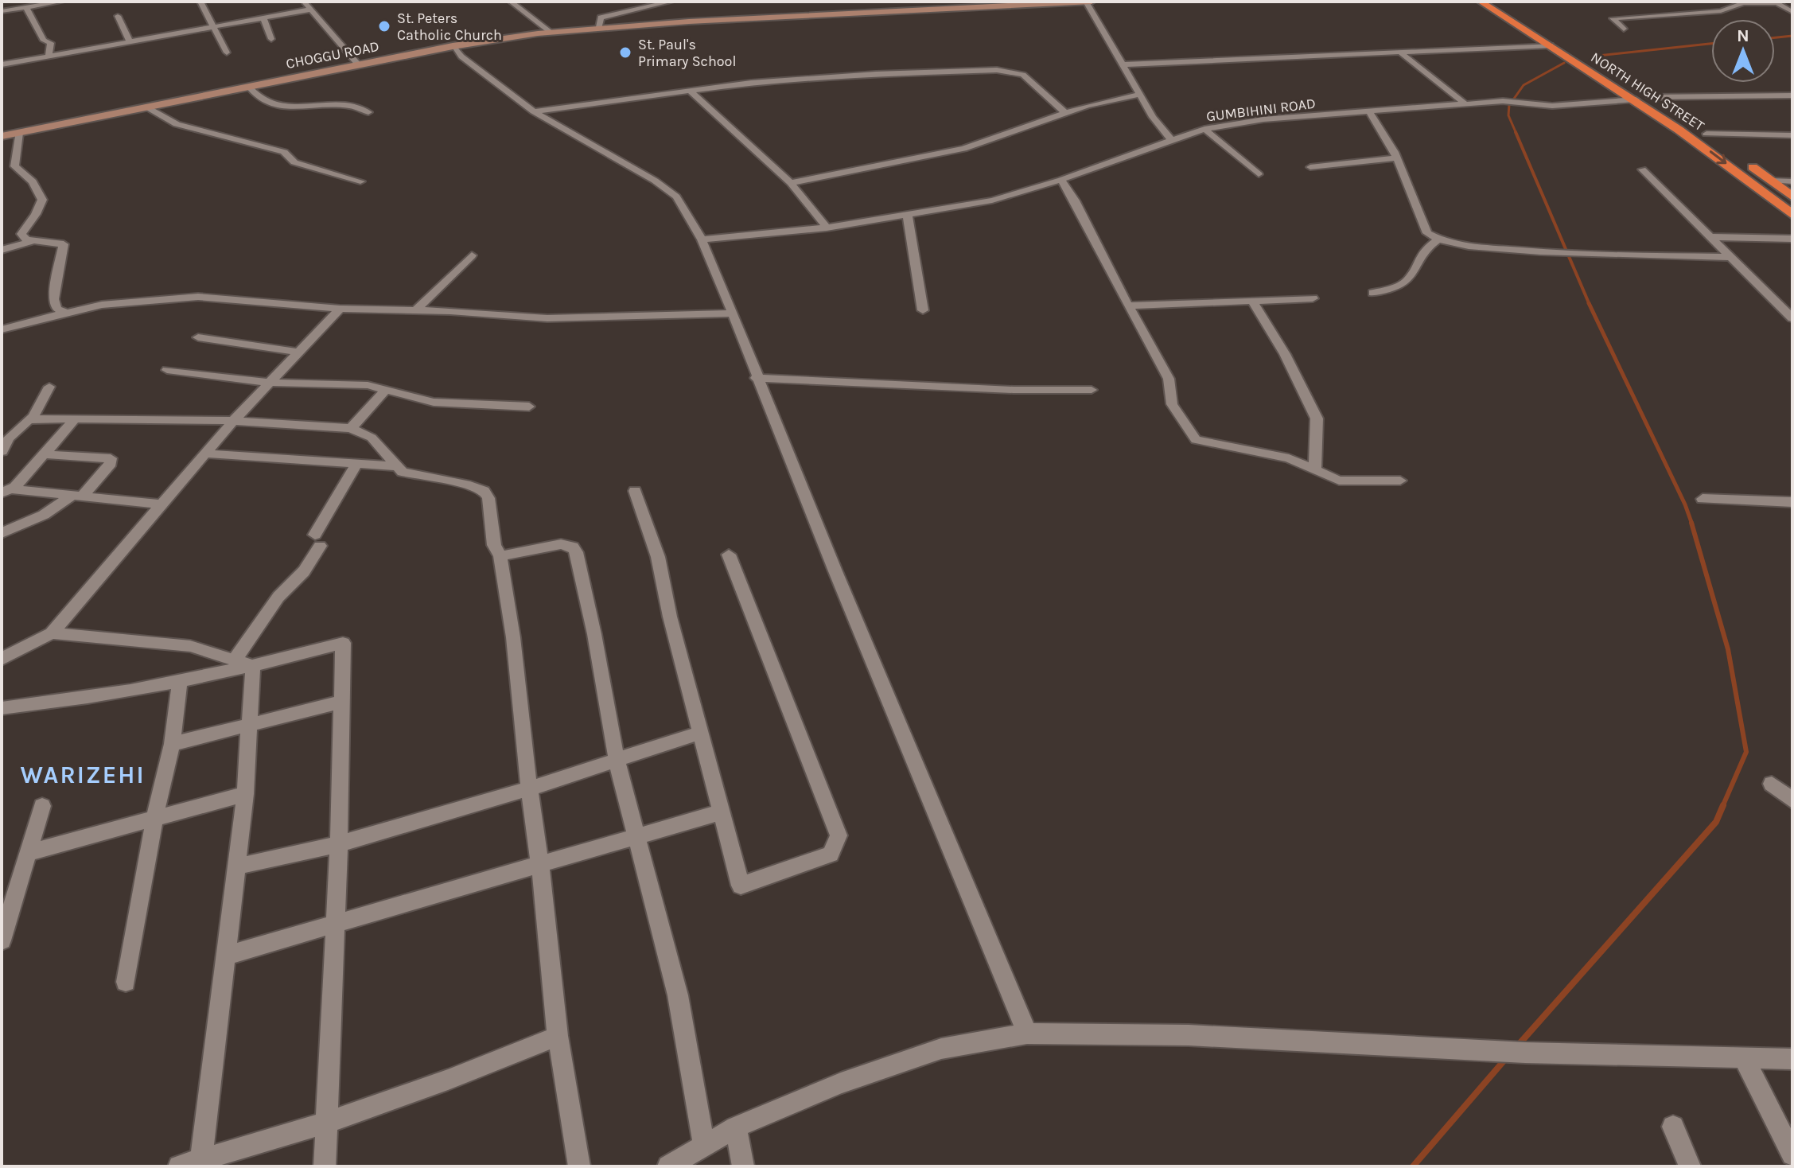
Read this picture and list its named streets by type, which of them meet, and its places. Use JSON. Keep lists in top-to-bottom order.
{
  "streets": {
    "highway": ["NORTH HIGH STREET"],
    "main road": ["CHOGGU ROAD"],
    "street": ["GUMBIHINI ROAD"]
  },
  "crossings": [
    ["NORTH HIGH STREET", "GUMBIHINI ROAD"]
  ],
  "districts": ["WARIZEHI"],
  "places": ["St. Peters Catholic Church", "St. Paul's Primary School"],
  "north": "top"
}
